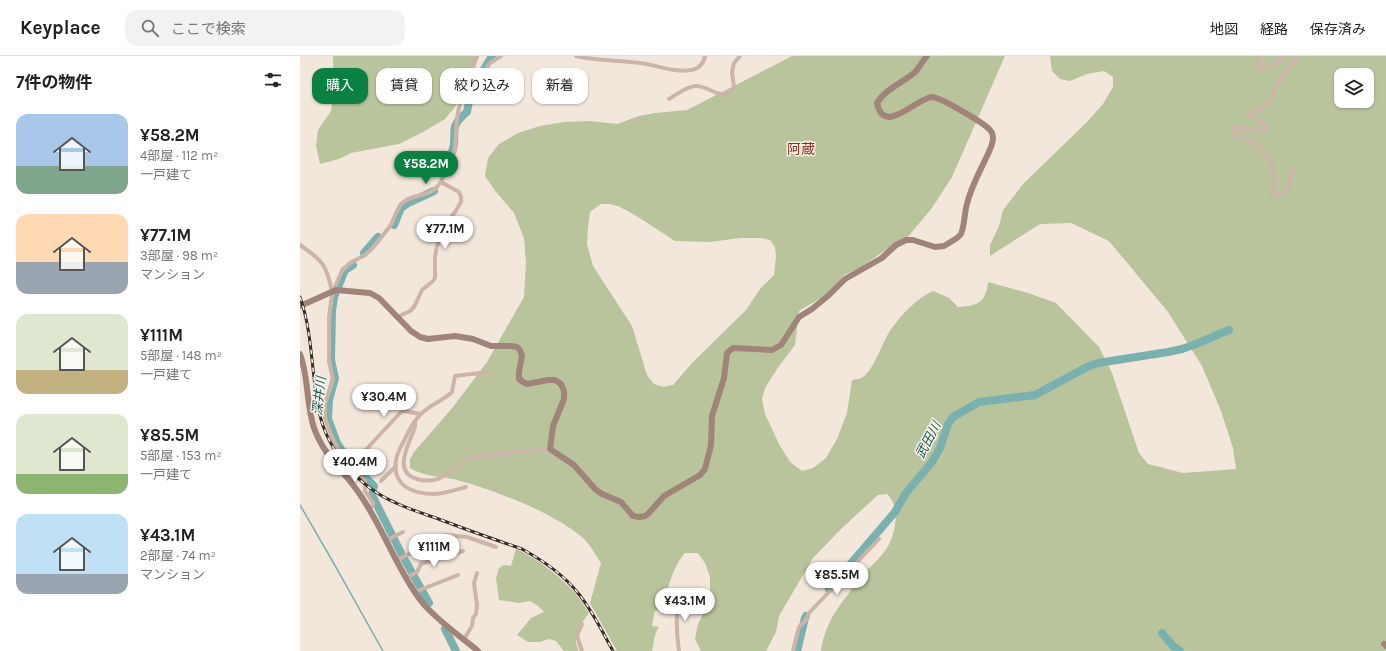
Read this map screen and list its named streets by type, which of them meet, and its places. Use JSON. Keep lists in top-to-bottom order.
{
  "districts": ["阿蔵"],
  "water": ["深井川", "武田川"],
  "page": {
    "header": "Keyplace",
    "search": "ここで検索",
    "nav": ["地図", "経路", "保存済み"],
    "heading": "7件の物件",
    "chip": [
      "購入",
      "賃貸",
      "絞り込み",
      "新着"
    ],
    "list": [
      {
        "name": "¥58.2M",
        "note": "4部屋 · 112 m² · 一戸建て"
      },
      {
        "name": "¥77.1M",
        "note": "3部屋 · 98 m² · マンション"
      },
      {
        "name": "¥111M",
        "note": "5部屋 · 148 m² · 一戸建て"
      },
      {
        "name": "¥85.5M",
        "note": "5部屋 · 153 m² · 一戸建て"
      },
      {
        "name": "¥43.1M",
        "note": "2部屋 · 74 m² · マンション"
      }
    ],
    "price": [
      "¥58.2M",
      "¥77.1M",
      "¥30.4M",
      "¥40.4M",
      "¥111M",
      "¥85.5M",
      "¥43.1M"
    ]
  }
}
